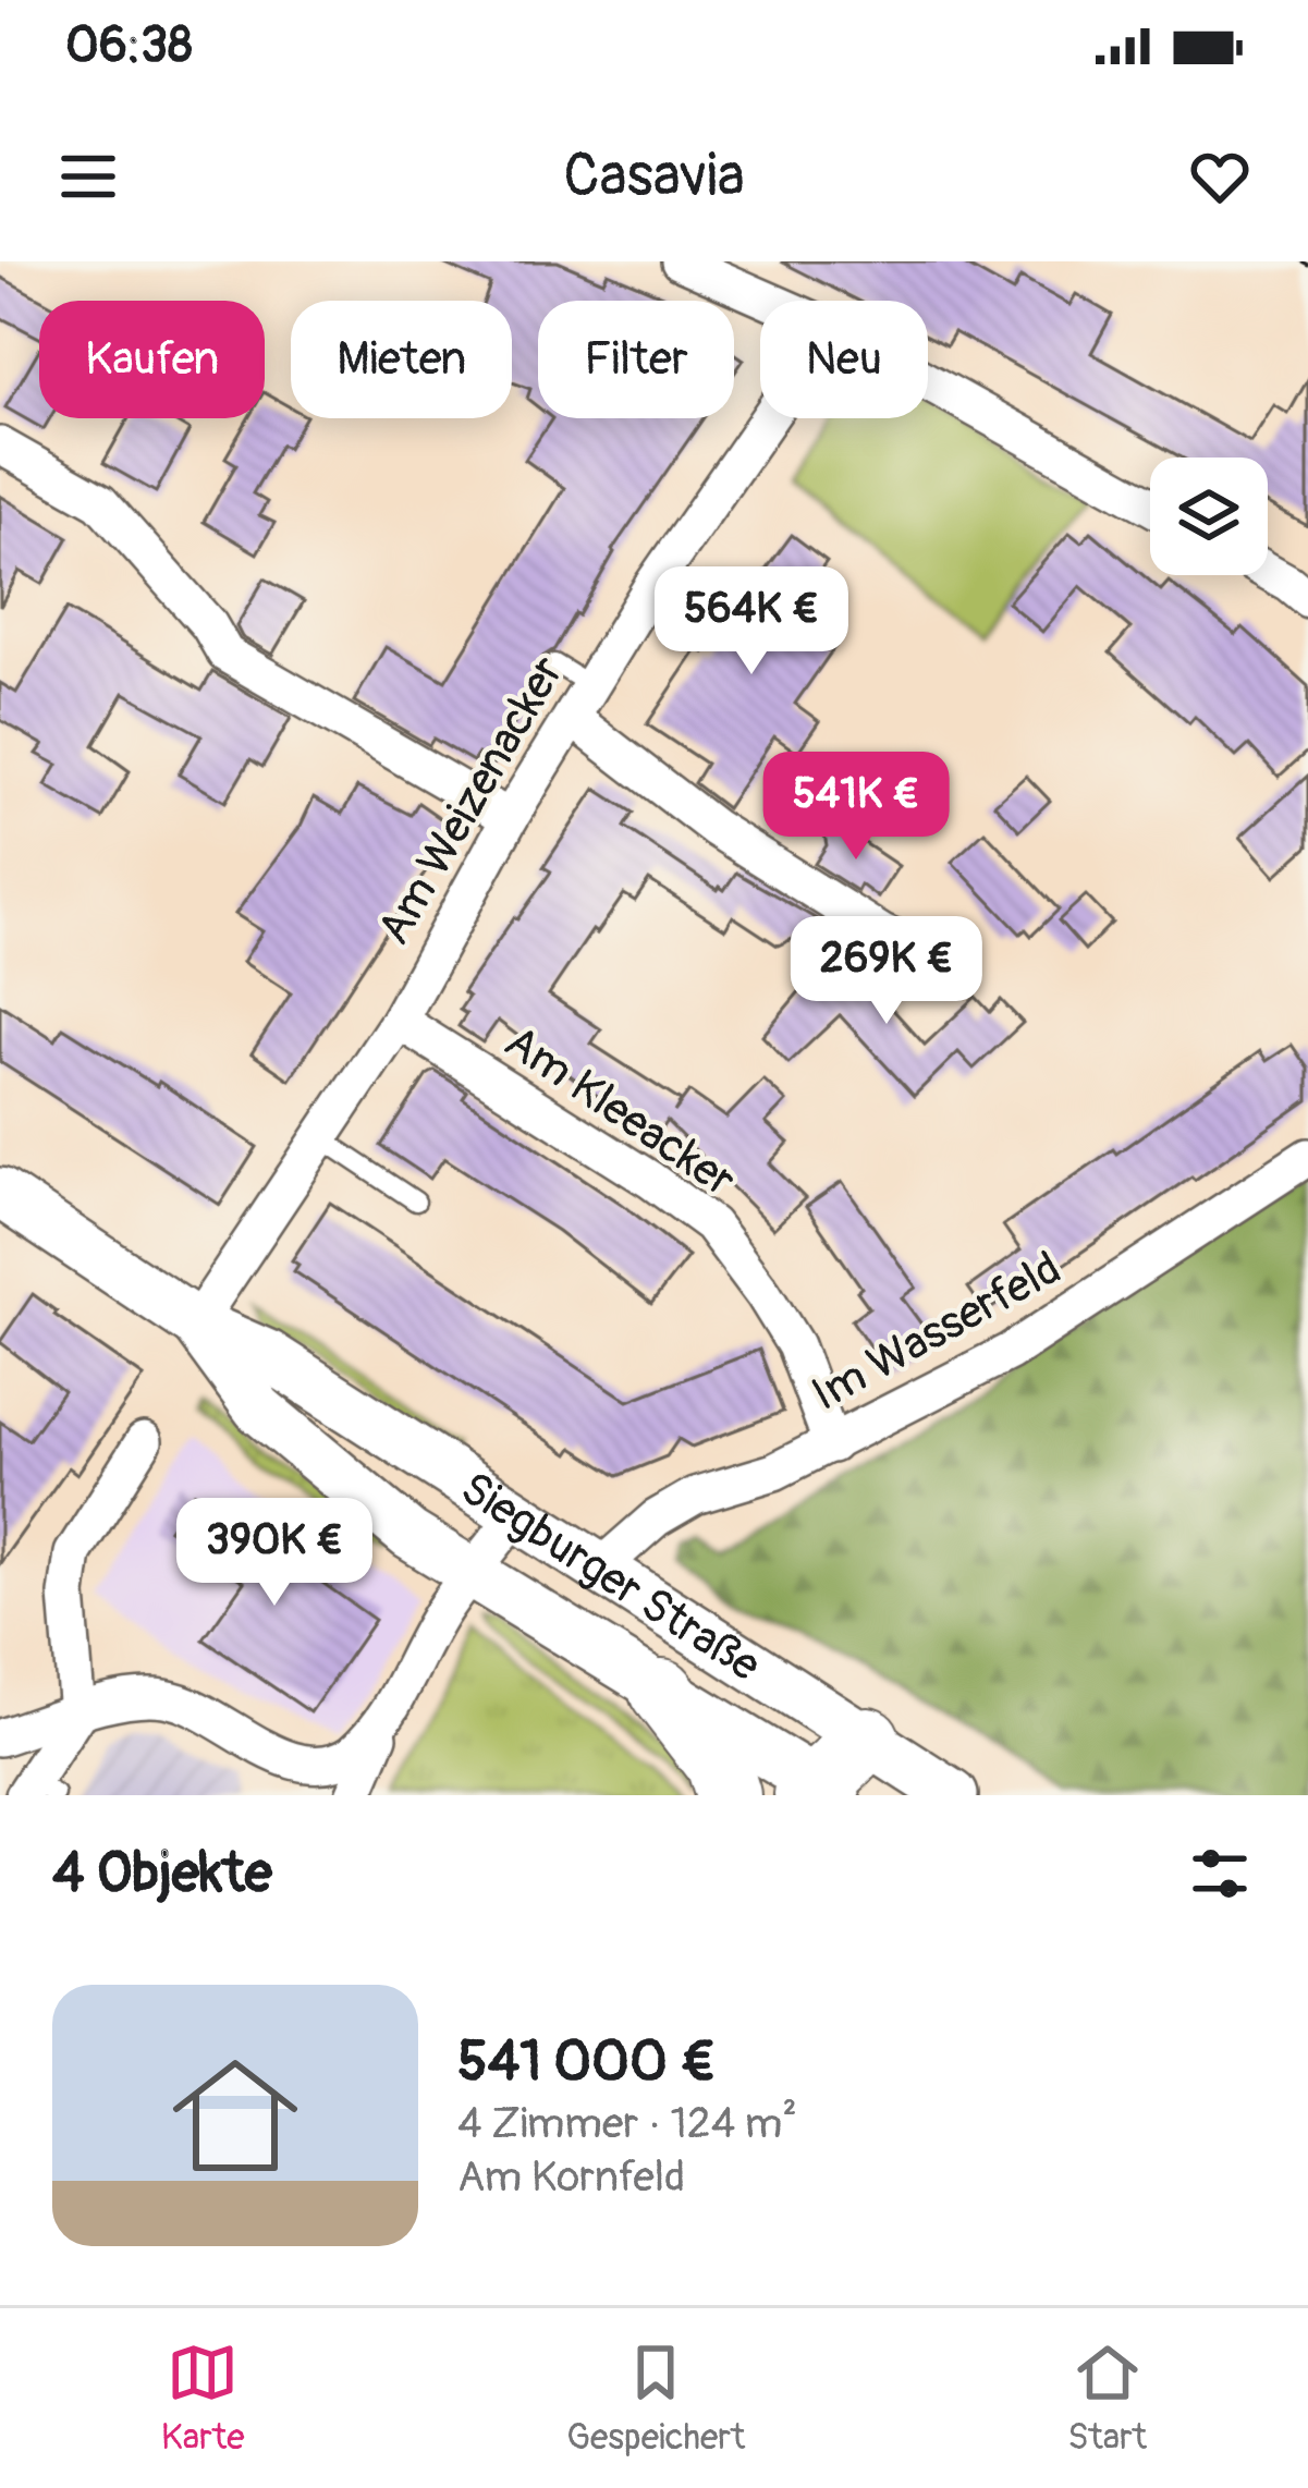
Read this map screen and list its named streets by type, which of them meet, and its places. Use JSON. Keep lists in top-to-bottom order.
{
  "streets": {
    "main road": ["Siegburger Straße"],
    "street": ["Am Weizenacker", "Am Kleeacker", "Im Wasserfeld"]
  },
  "crossings": [
    ["Am Weizenacker", "Am Kleeacker"],
    ["Am Weizenacker", "Siegburger Straße"],
    ["Am Kleeacker", "Im Wasserfeld"],
    ["Im Wasserfeld", "Siegburger Straße"]
  ],
  "page": {
    "status": "06:38",
    "header": "Casavia",
    "chip": [
      "Kaufen",
      "Mieten",
      "Filter",
      "Neu"
    ],
    "price": [
      "564K €",
      "541K €",
      "269K €",
      "390K €"
    ],
    "heading": "4 Objekte",
    "list": [
      {
        "name": "541 000 €",
        "note": "4 Zimmer · 124 m² · Am Kornfeld"
      }
    ],
    "tabs": ["Karte", "Gespeichert", "Start"]
  }
}
